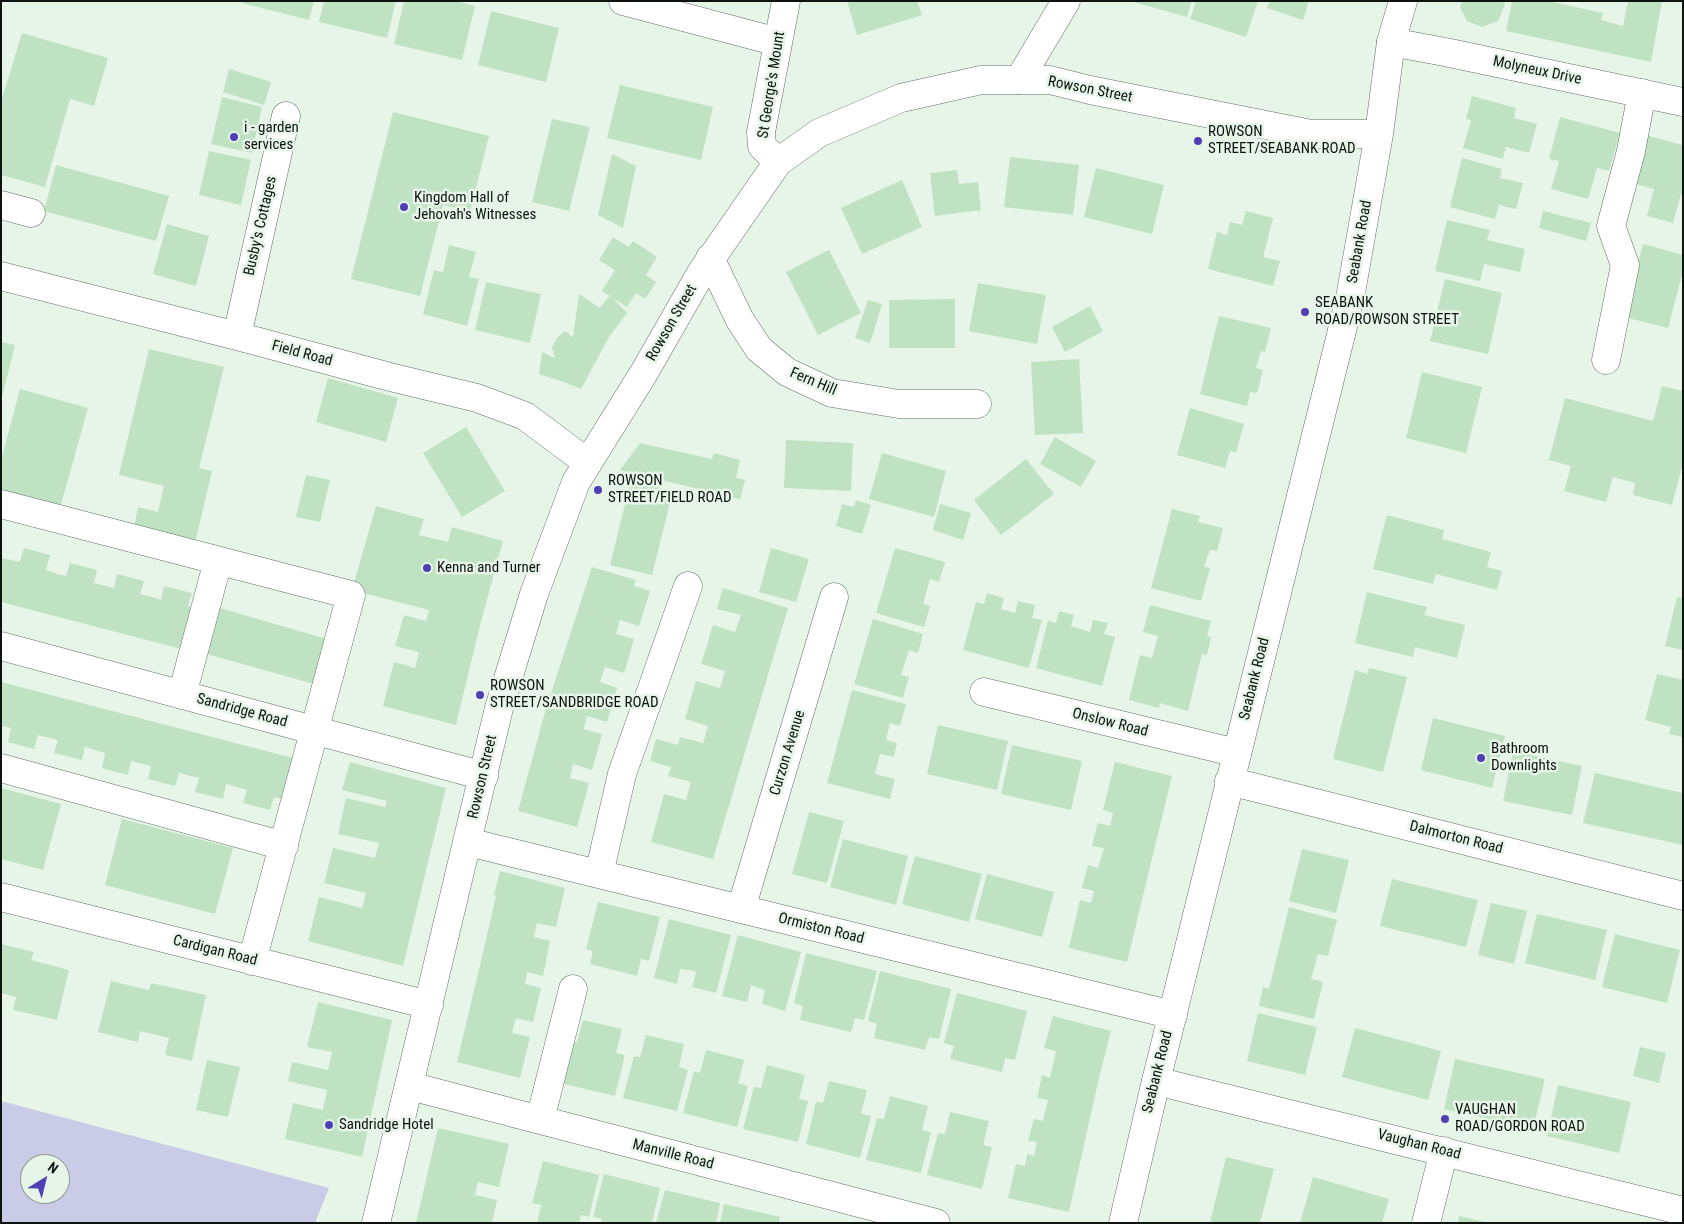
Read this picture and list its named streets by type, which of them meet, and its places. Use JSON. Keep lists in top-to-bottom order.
{
  "streets": {
    "street": [
      "Molyneux Drive",
      "St George's Mount",
      "Rowson Street",
      "Busby's Cottages",
      "Seabank Road",
      "Field Road",
      "Fern Hill",
      "Sandridge Road",
      "Onslow Road",
      "Curzon Avenue",
      "Dalmorton Road",
      "Ormiston Road",
      "Cardigan Road",
      "Vaughan Road",
      "Manville Road"
    ]
  },
  "crossings": [
    ["St George's Mount", "Rowson Street"],
    ["Rowson Street", "Seabank Road"],
    ["Rowson Street", "Field Road"],
    ["Rowson Street", "Fern Hill"],
    ["Rowson Street", "Sandridge Road"],
    ["Rowson Street", "Ormiston Road"],
    ["Rowson Street", "Cardigan Road"],
    ["Rowson Street", "Manville Road"],
    ["Busby's Cottages", "Field Road"],
    ["Seabank Road", "Onslow Road"],
    ["Seabank Road", "Dalmorton Road"],
    ["Seabank Road", "Ormiston Road"],
    ["Seabank Road", "Vaughan Road"],
    ["Curzon Avenue", "Ormiston Road"]
  ],
  "places": [
    "i - garden services",
    "ROWSON STREET/SEABANK ROAD",
    "Kingdom Hall of Jehovah's Witnesses",
    "SEABANK ROAD/ROWSON STREET",
    "ROWSON STREET/FIELD ROAD",
    "Kenna and Turner",
    "ROWSON STREET/SANDBRIDGE ROAD",
    "Bathroom Downlights",
    "VAUGHAN ROAD/GORDON ROAD",
    "Sandridge Hotel"
  ],
  "north": "top right"
}
